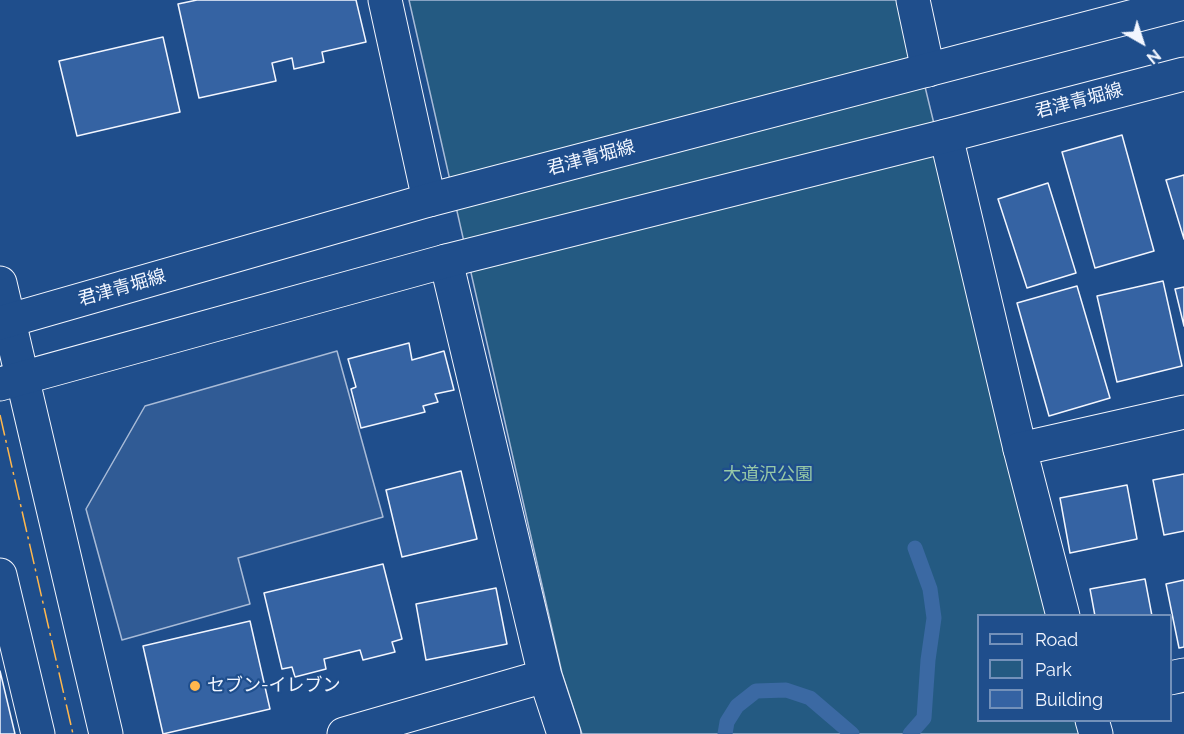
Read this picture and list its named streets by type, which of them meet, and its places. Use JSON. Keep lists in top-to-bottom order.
{
  "streets": {
    "main road": ["君津青堀線"]
  },
  "parks": ["大道沢公園"],
  "places": ["セブン-イレブン"],
  "legend": ["Road", "Park", "Building"],
  "north": "bottom right"
}
